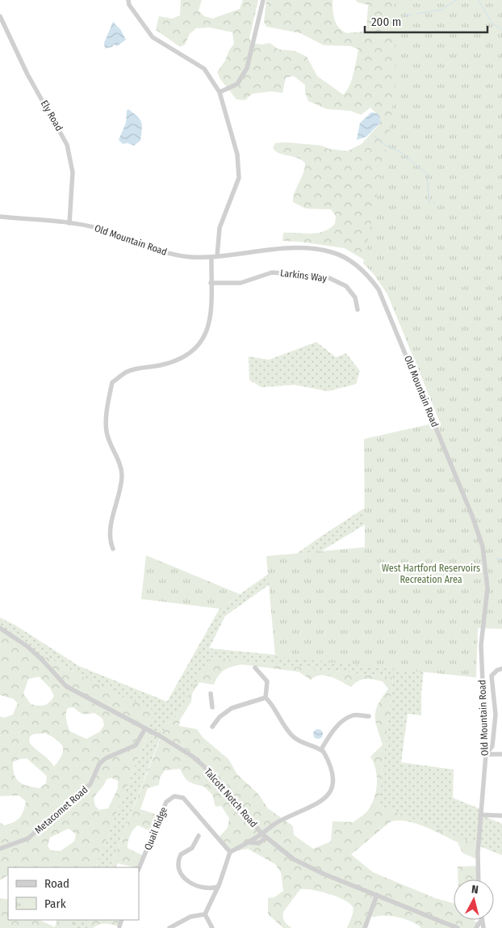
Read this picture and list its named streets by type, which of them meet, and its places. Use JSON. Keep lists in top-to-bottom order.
{
  "streets": {
    "street": [
      "Ely Road",
      "Old Mountain Road",
      "Larkins Way",
      "Talcott Notch Road",
      "Metacomet Road",
      "Quail Ridge"
    ]
  },
  "crossings": [
    ["Ely Road", "Old Mountain Road"],
    ["Talcott Notch Road", "Metacomet Road"]
  ],
  "parks": ["West Hartford Reservoirs Recreation Area"],
  "legend": ["Road", "Park"],
  "scale_bar": "200 m",
  "north": "top"
}
